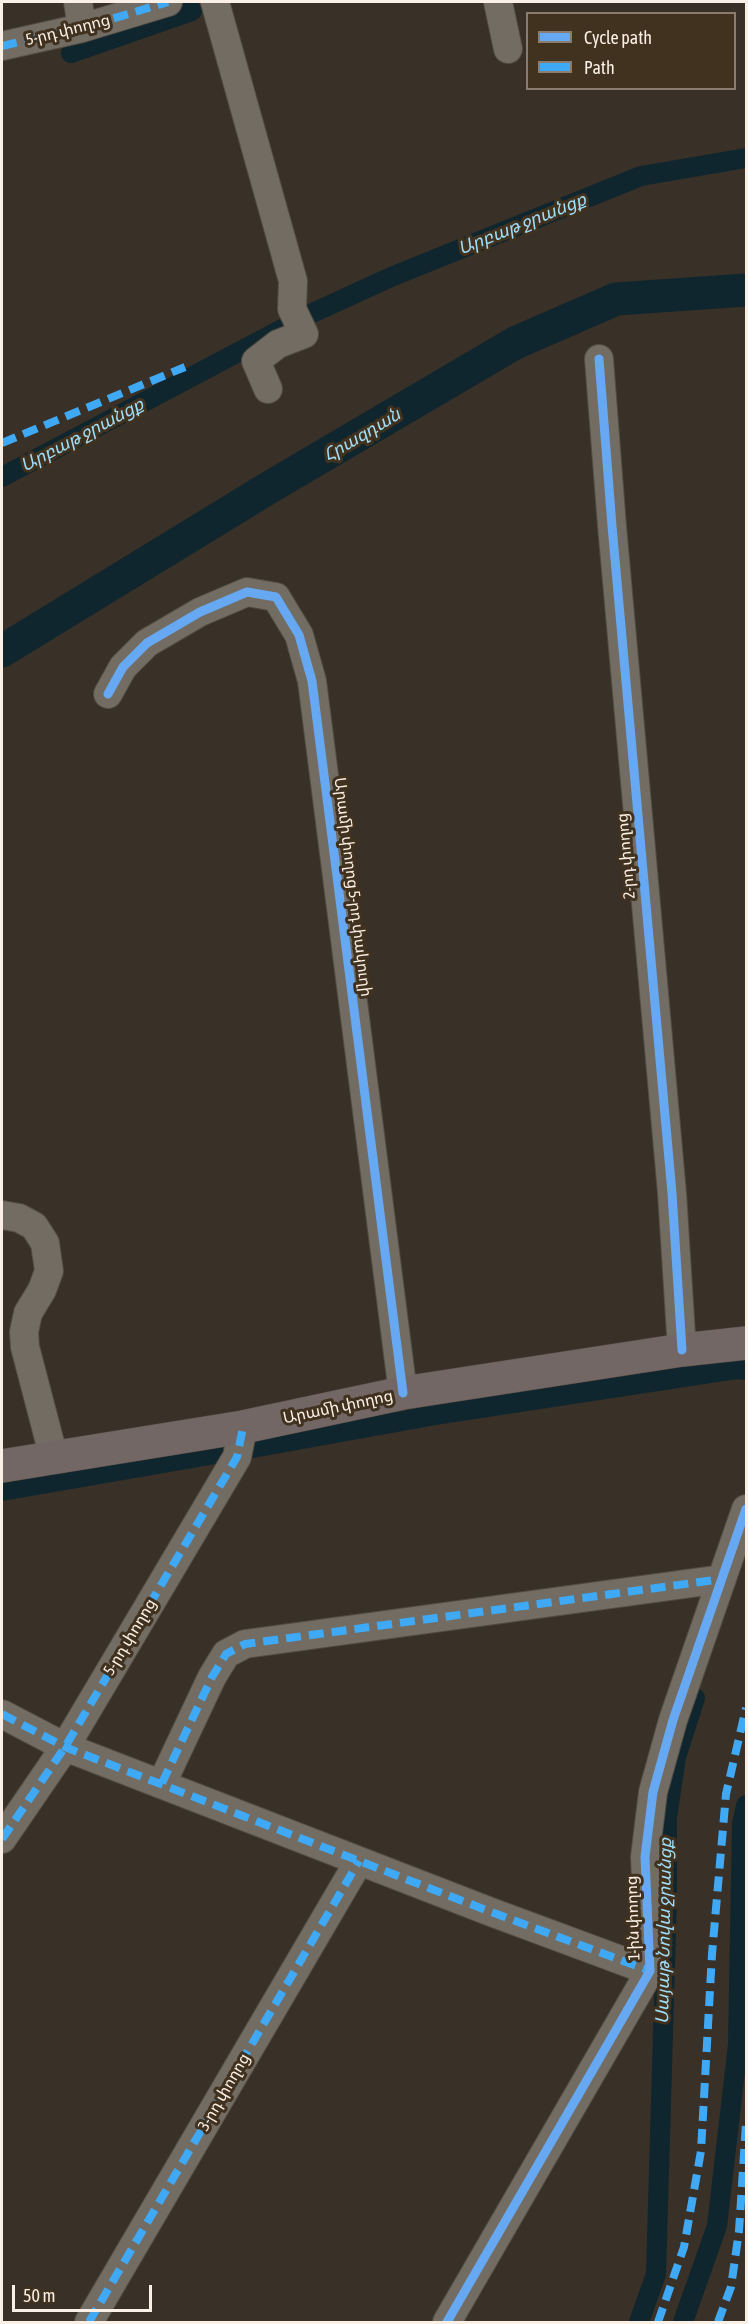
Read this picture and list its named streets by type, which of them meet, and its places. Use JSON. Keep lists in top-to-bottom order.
{
  "streets": {
    "main road": ["Արամի փողոց"],
    "street": [
      "5-րդ փողոց",
      "2-րդ փողոց",
      "Արամի փողոց 5-րդ փակուղի",
      "1-ին փողոց",
      "3-րդ փողոց"
    ]
  },
  "crossings": [
    ["5-րդ փողոց", "Արամի փողոց"],
    ["2-րդ փողոց", "Արամի փողոց"],
    ["Արամի փողոց 5-րդ փակուղի", "Արամի փողոց"]
  ],
  "water": ["Արբաթ ջրանցք", "Հրազդան", "Սայաթ Նովա ջրանցք"],
  "legend": ["Cycle path", "Path"],
  "scale_bar": "50 m"
}
